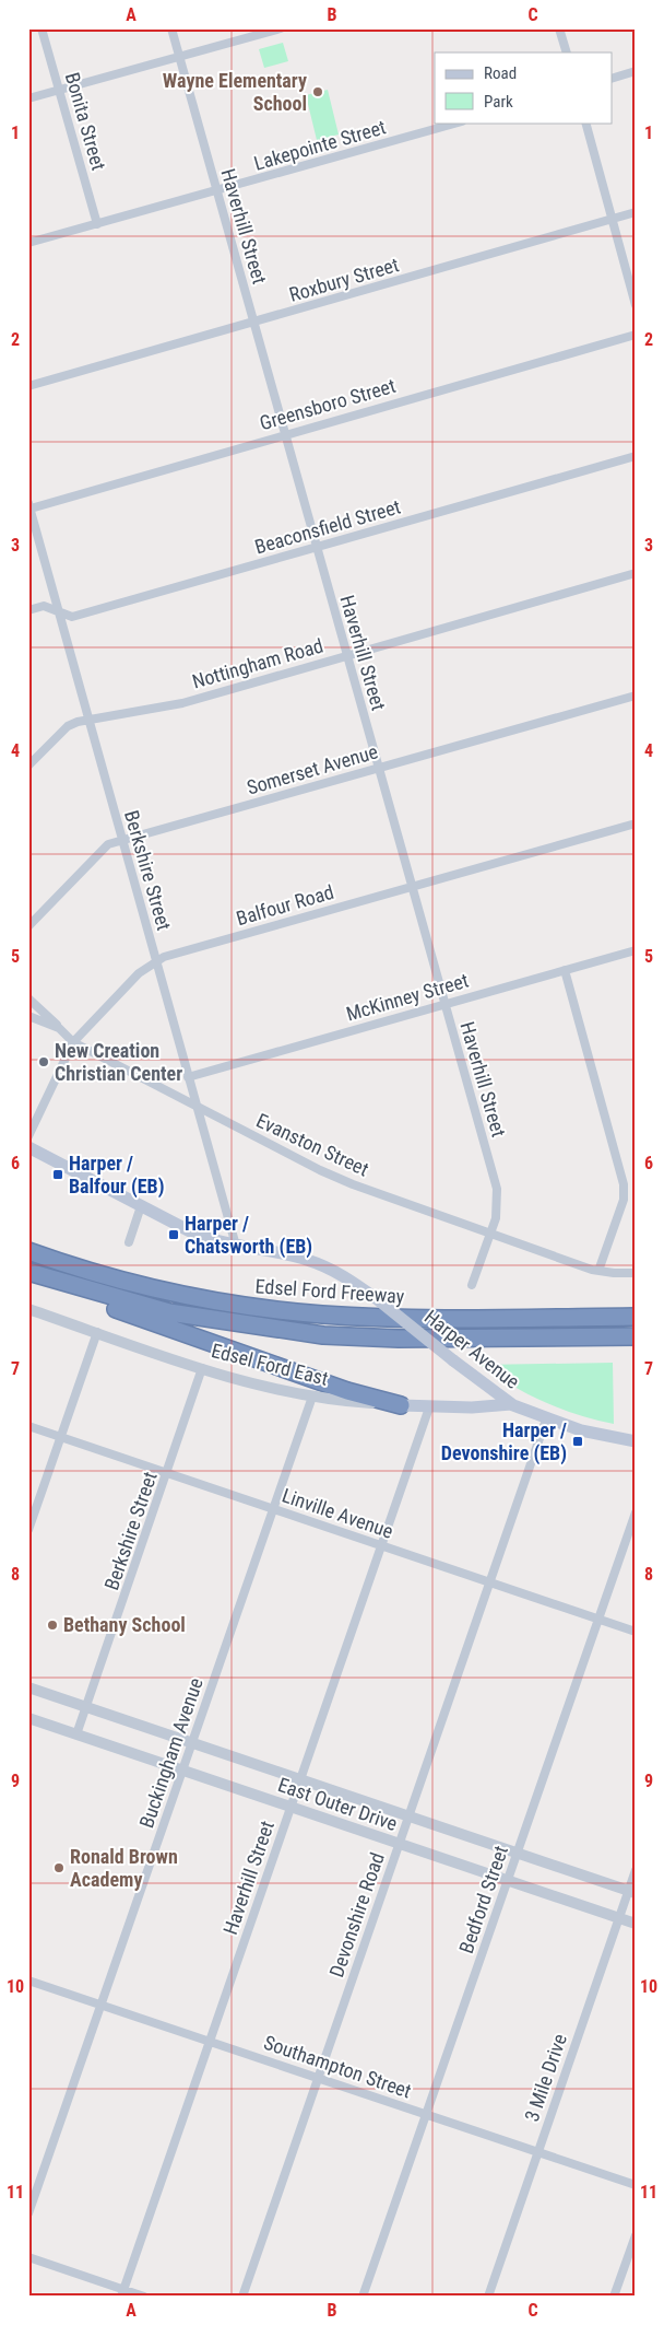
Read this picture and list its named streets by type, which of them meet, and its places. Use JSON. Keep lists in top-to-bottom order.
{
  "streets": {
    "highway": ["Edsel Ford Freeway"],
    "main road": ["Harper Avenue", "Edsel Ford East"],
    "street": [
      "Bonita Street",
      "Lakepointe Street",
      "Haverhill Street",
      "Roxbury Street",
      "Greensboro Street",
      "Beaconsfield Street",
      "Nottingham Road",
      "Somerset Avenue",
      "Berkshire Street",
      "Balfour Road",
      "McKinney Street",
      "Evanston Street",
      "Linville Avenue",
      "Buckingham Avenue",
      "East Outer Drive",
      "Bedford Street",
      "Devonshire Road",
      "Southampton Street",
      "3 Mile Drive"
    ]
  },
  "crossings": [
    ["Bonita Street", "Lakepointe Street"],
    ["Lakepointe Street", "Haverhill Street"],
    ["Haverhill Street", "Roxbury Street"],
    ["Haverhill Street", "Greensboro Street"],
    ["Haverhill Street", "Beaconsfield Street"],
    ["Haverhill Street", "Nottingham Road"],
    ["Haverhill Street", "Somerset Avenue"],
    ["Haverhill Street", "Balfour Road"],
    ["Haverhill Street", "McKinney Street"],
    ["Haverhill Street", "Evanston Street"],
    ["Haverhill Street", "Edsel Ford East"],
    ["Haverhill Street", "Linville Avenue"],
    ["Haverhill Street", "East Outer Drive"],
    ["Haverhill Street", "Southampton Street"],
    ["Greensboro Street", "Berkshire Street"],
    ["Beaconsfield Street", "Berkshire Street"],
    ["Nottingham Road", "Berkshire Street"],
    ["Somerset Avenue", "Berkshire Street"],
    ["Berkshire Street", "Balfour Road"],
    ["Berkshire Street", "McKinney Street"],
    ["Berkshire Street", "Evanston Street"],
    ["Berkshire Street", "Harper Avenue"],
    ["Berkshire Street", "Edsel Ford East"],
    ["Berkshire Street", "Linville Avenue"],
    ["Berkshire Street", "East Outer Drive"],
    ["Balfour Road", "Evanston Street"],
    ["Harper Avenue", "Edsel Ford East"],
    ["Harper Avenue", "Devonshire Road"],
    ["Edsel Ford East", "Buckingham Avenue"],
    ["Linville Avenue", "Buckingham Avenue"],
    ["Linville Avenue", "Bedford Street"],
    ["Linville Avenue", "Devonshire Road"],
    ["Buckingham Avenue", "East Outer Drive"],
    ["Buckingham Avenue", "Southampton Street"],
    ["East Outer Drive", "Bedford Street"],
    ["East Outer Drive", "Devonshire Road"],
    ["East Outer Drive", "3 Mile Drive"],
    ["Bedford Street", "Southampton Street"],
    ["Devonshire Road", "Southampton Street"],
    ["Southampton Street", "3 Mile Drive"]
  ],
  "places": {
    "other": [
      "Wayne Elementary School",
      "New Creation Christian Center",
      "Bethany School",
      "Ronald Brown Academy"
    ],
    "transit": ["Harper / Balfour (EB)", "Harper / Chatsworth (EB)", "Harper / Devonshire (EB)"]
  },
  "legend": ["Road", "Park"],
  "grid": {
    "columns": ["A", "B", "C"],
    "rows": [
      "1",
      "2",
      "3",
      "4",
      "5",
      "6",
      "7",
      "8",
      "9",
      "10",
      "11"
    ]
  }
}
